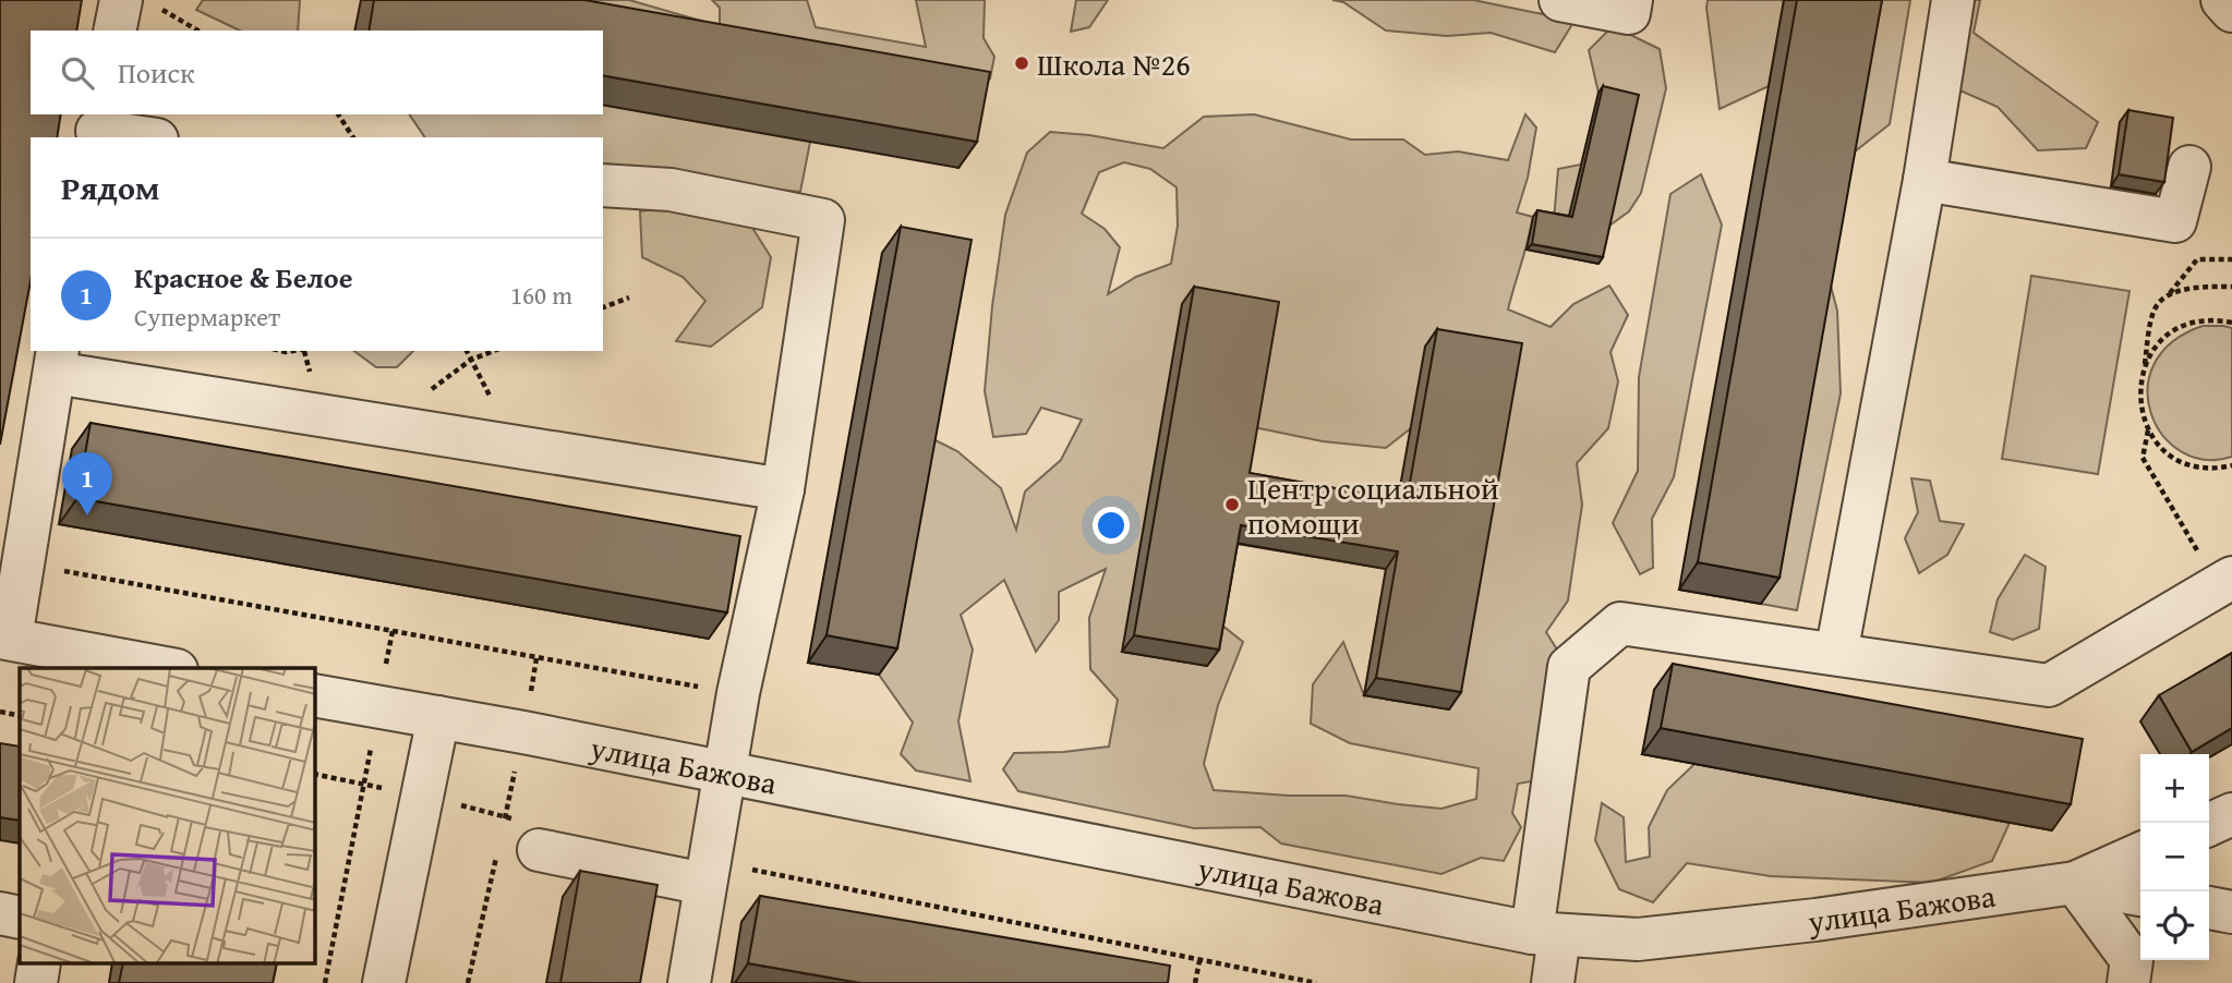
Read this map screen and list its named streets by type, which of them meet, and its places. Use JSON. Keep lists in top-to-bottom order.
{
  "streets": {
    "street": ["улица Бажова"]
  },
  "places": ["Школа №26", "Центр социальной помощи"],
  "page": {
    "search": "Поиск",
    "heading": "Рядом",
    "list": [
      {
        "mark": "1",
        "name": "Красное & Белое",
        "note": "Супермаркет",
        "value": "160 m"
      }
    ],
    "pins": "1",
    "map_buttons": ["+", "−"]
  }
}
